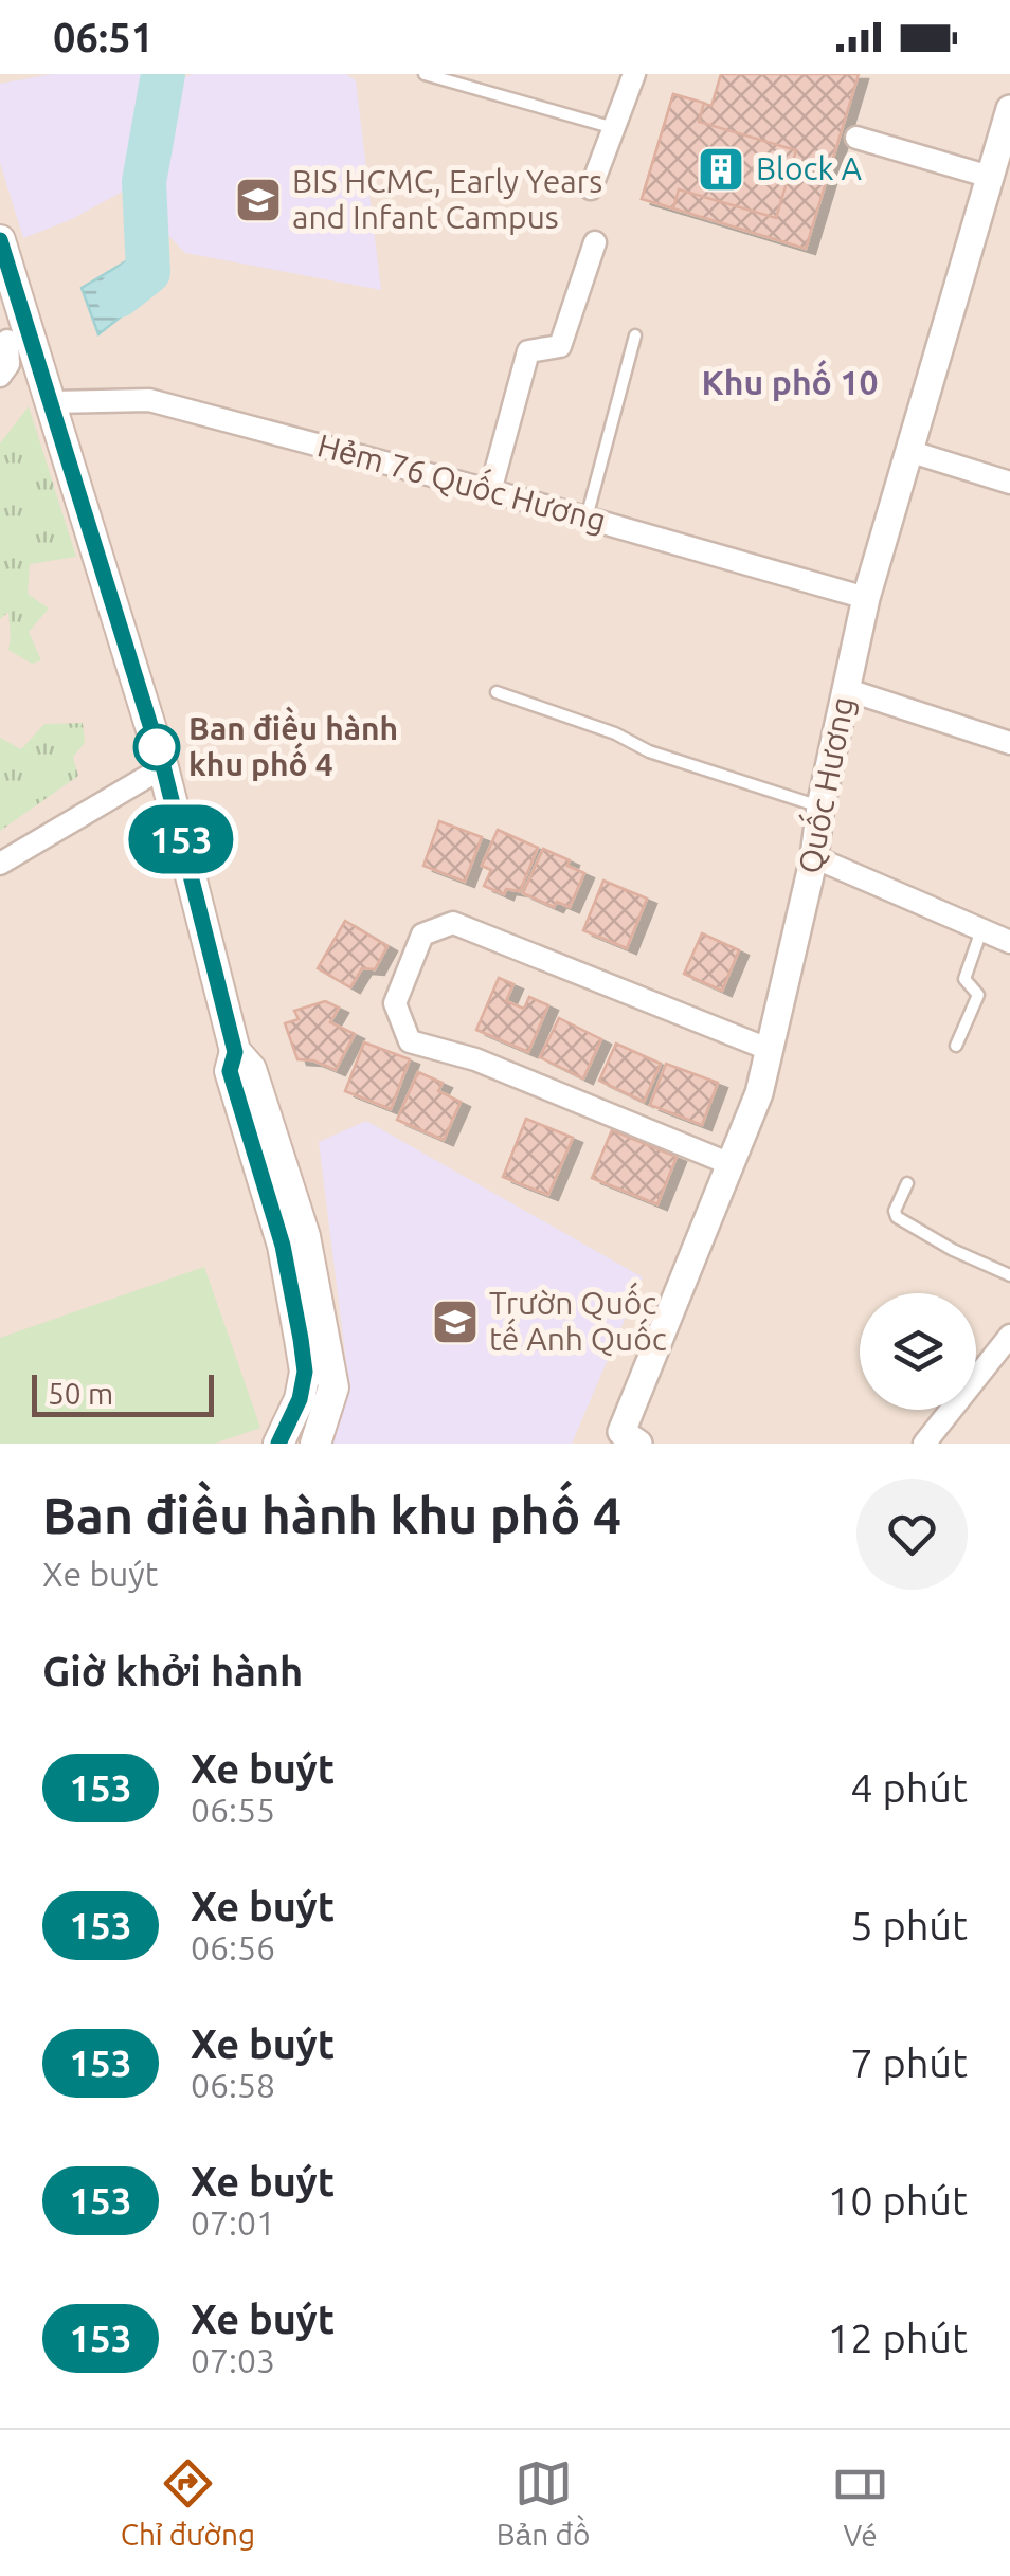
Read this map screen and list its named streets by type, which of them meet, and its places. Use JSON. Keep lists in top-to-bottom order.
{
  "streets": {
    "street": ["Hẻm 76 Quốc Hương", "Quốc Hương"]
  },
  "crossings": [
    ["Hẻm 76 Quốc Hương", "Quốc Hương"]
  ],
  "districts": ["Khu phố 10"],
  "places": {
    "building": ["Block A"],
    "school or university": ["BIS HCMC, Early Years and Infant Campus", "Trườn Quốc tế Anh Quốc"],
    "other": ["Ban điều hành khu phố 4"]
  },
  "lines": ["bus line 153"],
  "scale_bar": "50 m",
  "page": {
    "status": "06:51",
    "on_map": "153",
    "scale": "50 m",
    "heading": [
      ["Ban điều hành khu phố 4", "Xe buýt"],
      "Giờ khởi hành"
    ],
    "list": [
      {
        "mark": "153",
        "name": "Xe buýt",
        "note": "06:55",
        "value": "4 phút"
      },
      {
        "mark": "153",
        "name": "Xe buýt",
        "note": "06:56",
        "value": "5 phút"
      },
      {
        "mark": "153",
        "name": "Xe buýt",
        "note": "06:58",
        "value": "7 phút"
      },
      {
        "mark": "153",
        "name": "Xe buýt",
        "note": "07:01",
        "value": "10 phút"
      },
      {
        "mark": "153",
        "name": "Xe buýt",
        "note": "07:03",
        "value": "12 phút"
      }
    ],
    "tabs": ["Chỉ đường", "Bản đồ", "Vé"]
  }
}
